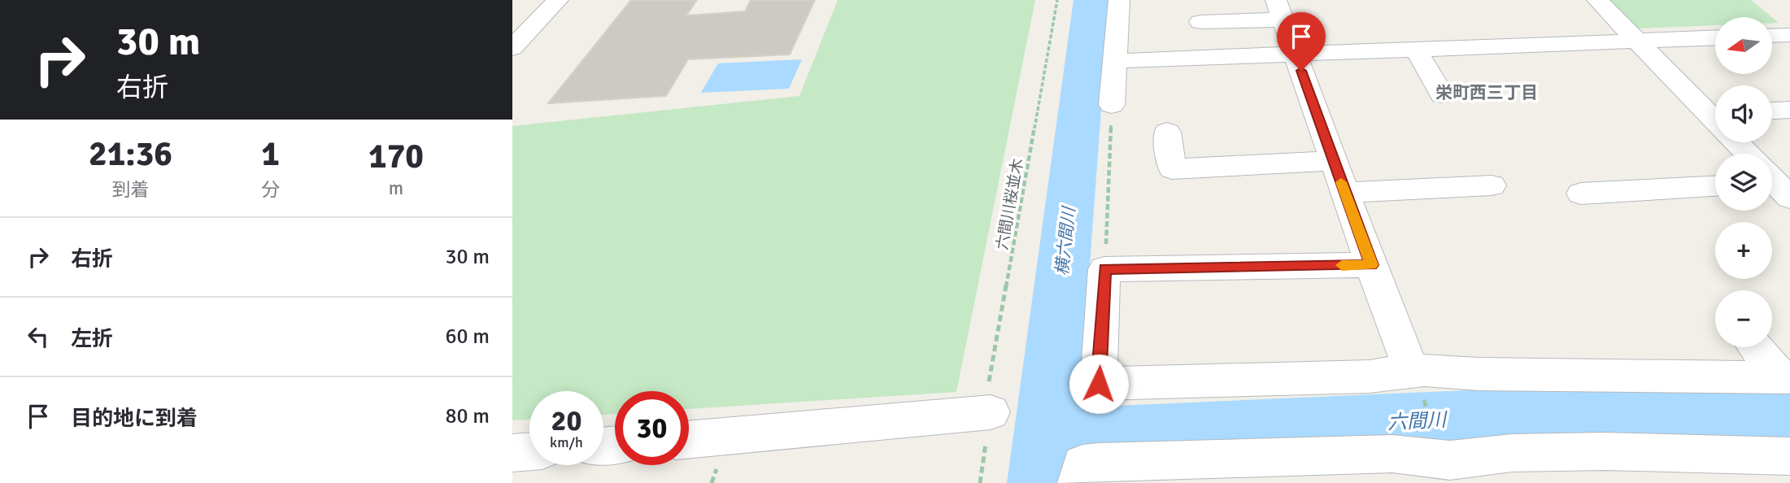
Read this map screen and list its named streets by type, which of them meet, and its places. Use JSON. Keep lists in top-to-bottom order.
{
  "streets": {
    "path": ["六間川桜並木"]
  },
  "districts": ["栄町西三丁目"],
  "water": ["横六間川", "六間川"],
  "north": "left",
  "page": {
    "turn": ["30 m", "右折"],
    "map_buttons": ["+", "−"],
    "eta": [
      "21:36",
      "到着",
      "1",
      "分",
      "170",
      "m"
    ],
    "list": [
      {
        "name": "右折",
        "value": "30 m"
      },
      {
        "name": "左折",
        "value": "60 m"
      },
      {
        "name": "目的地に到着",
        "value": "80 m"
      }
    ],
    "speed": "20 km/h",
    "limit": "30"
  }
}
